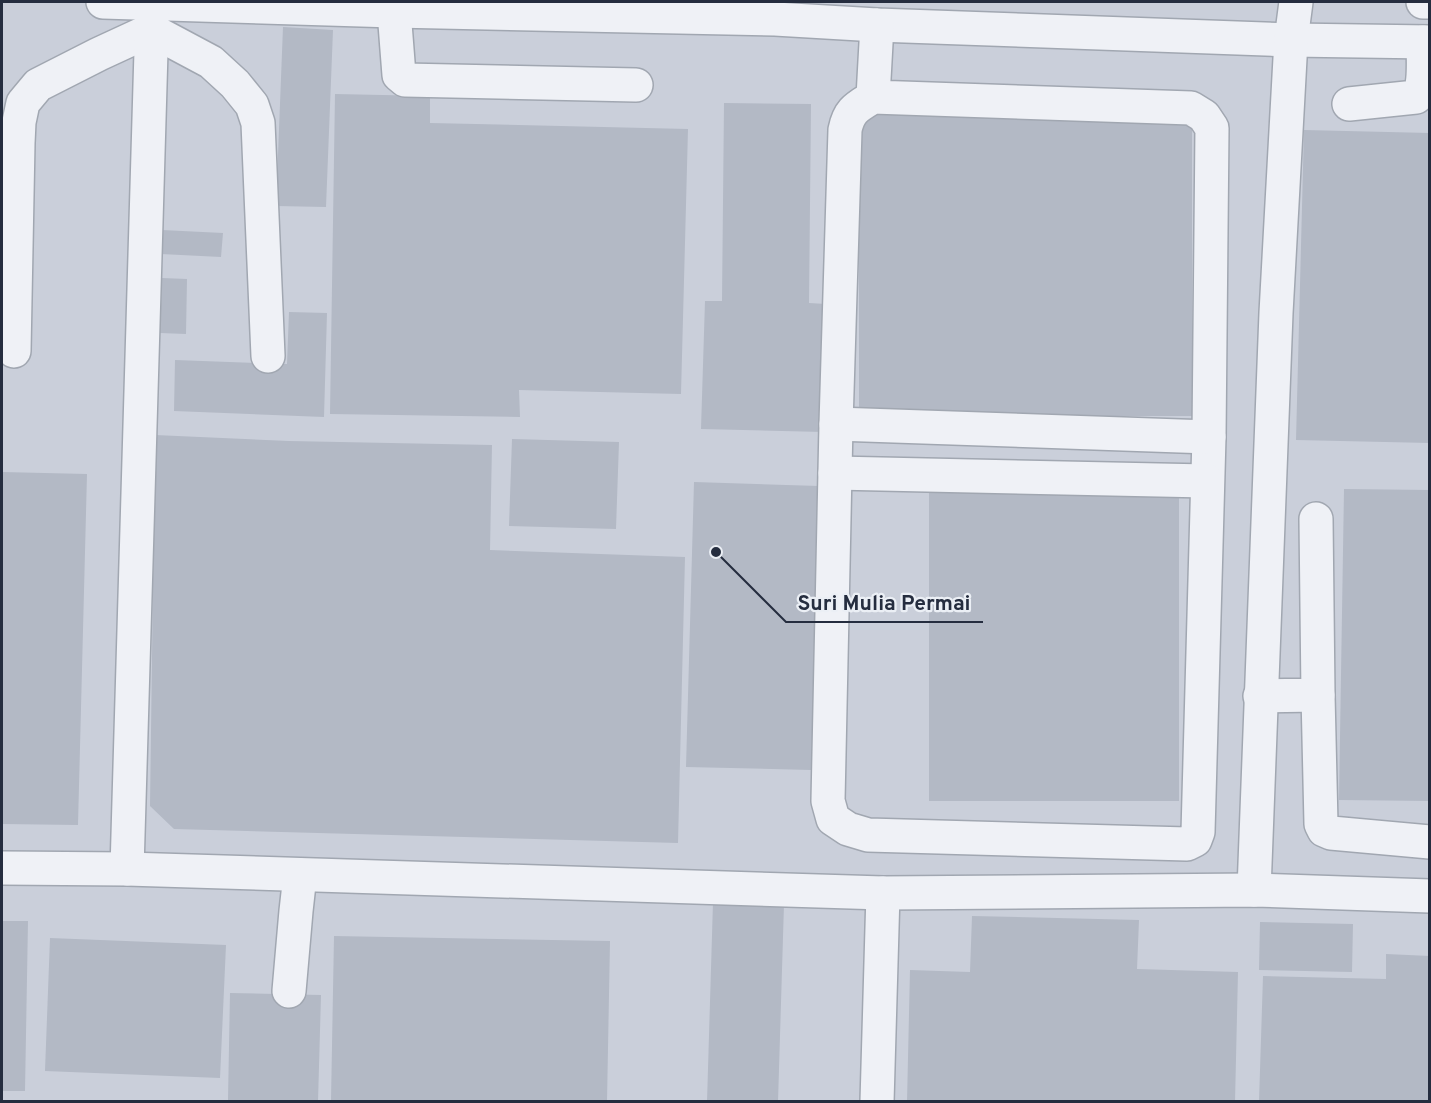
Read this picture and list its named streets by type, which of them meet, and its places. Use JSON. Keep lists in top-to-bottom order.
{
  "places": ["Suri Mulia Permai"]
}
